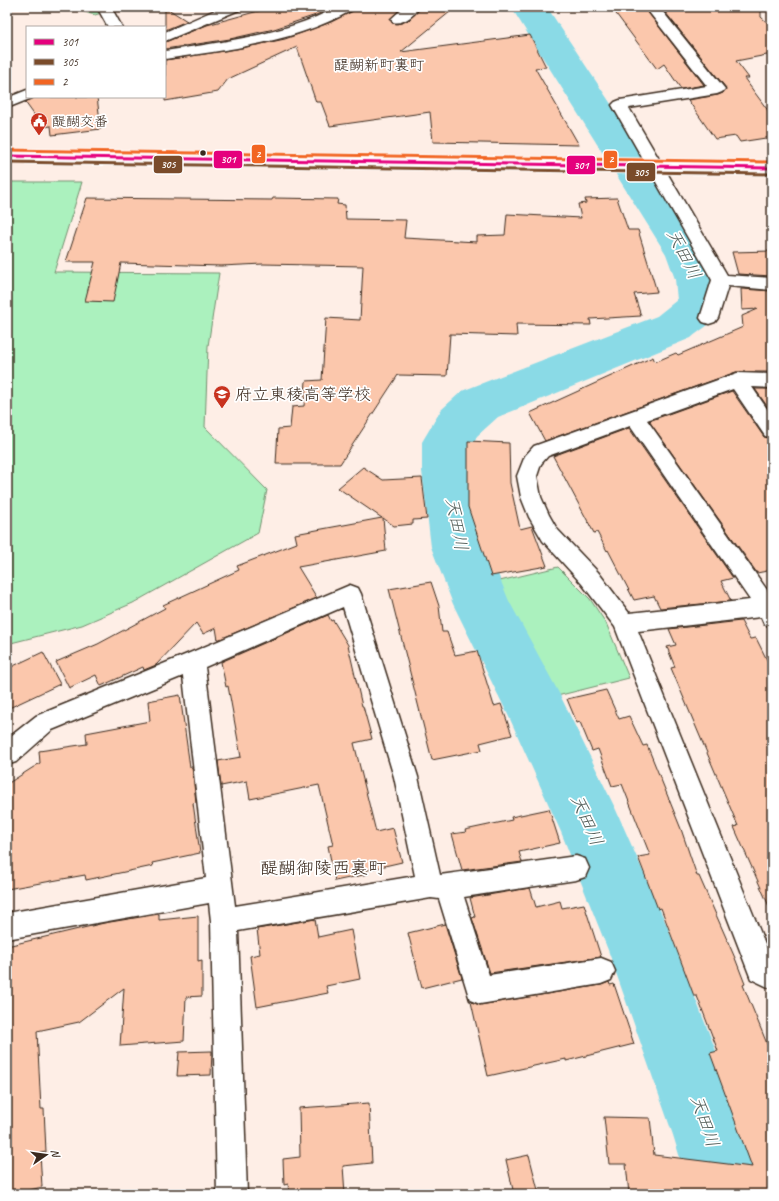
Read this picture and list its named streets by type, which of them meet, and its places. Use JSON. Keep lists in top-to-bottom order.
{
  "districts": ["醍醐新町裏町", "醍醐御陵西裏町"],
  "water": ["天田川"],
  "places": {
    "public building": ["醍醐交番"],
    "school or university": ["府立東稜高等学校"]
  },
  "lines": ["transit line 2", "transit line 301", "transit line 305"],
  "legend": ["301", "305", "2"],
  "north": "right"
}
